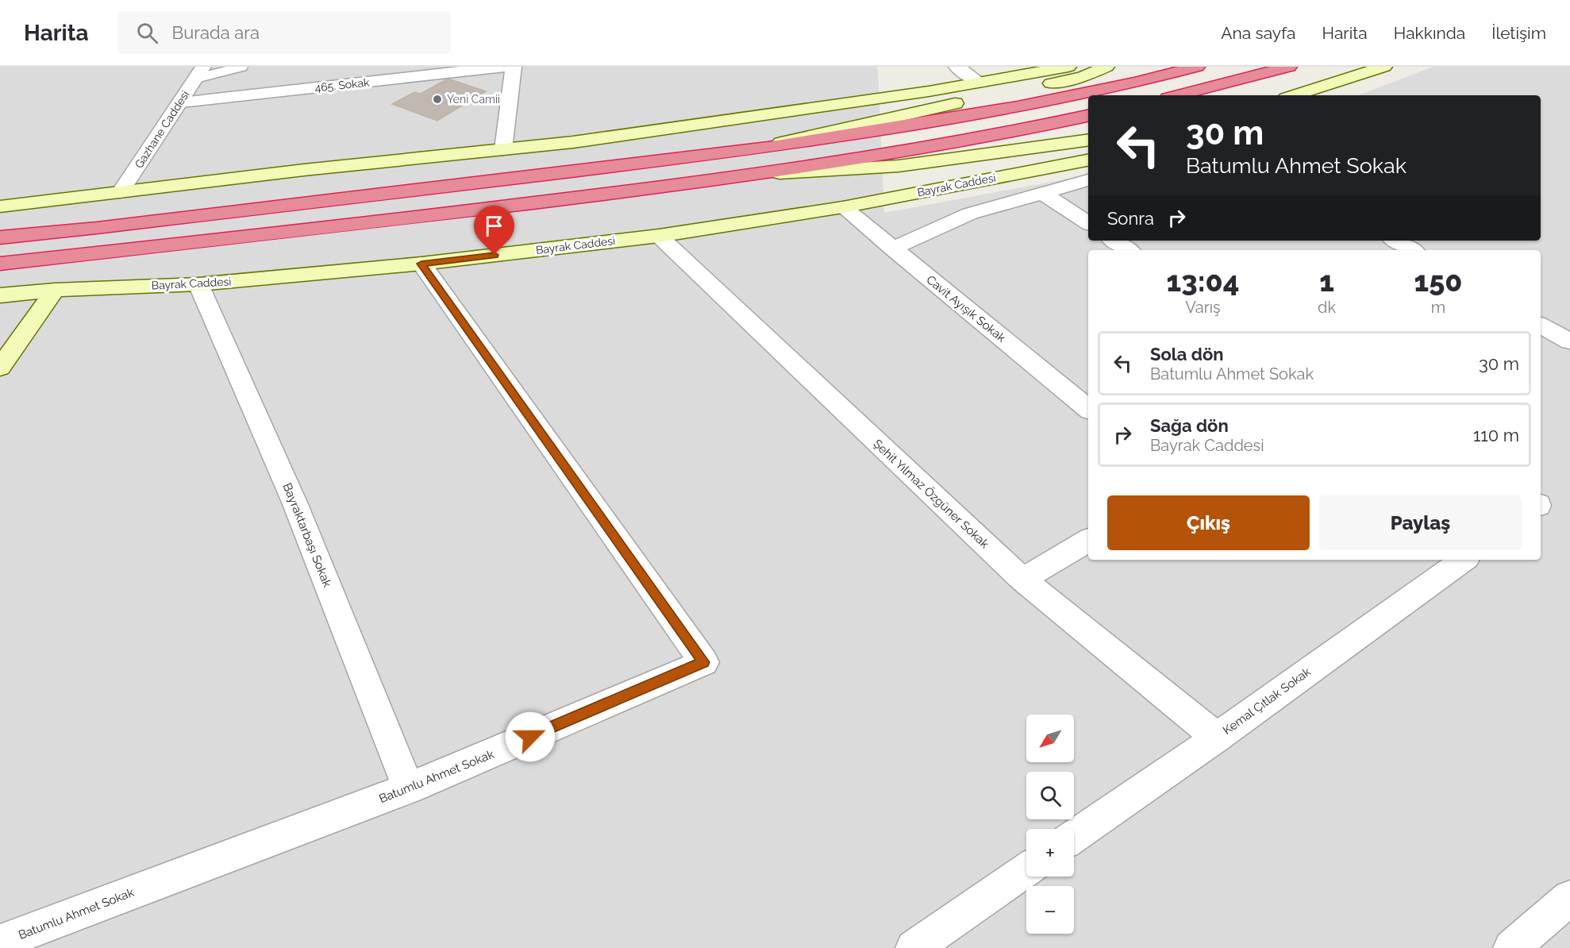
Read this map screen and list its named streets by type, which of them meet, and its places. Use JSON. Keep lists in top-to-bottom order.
{
  "streets": {
    "main road": ["Bayrak Caddesi"],
    "street": [
      "465. Sokak",
      "Gazhane Caddesi",
      "Cavit Ayışık Sokak",
      "Şehit Yılmaz Özgüner Sokak",
      "Bayraktarbaşı Sokak",
      "Kemal Çıtlak Sokak",
      "Batumlu Ahmet Sokak"
    ]
  },
  "crossings": [
    ["465. Sokak", "Gazhane Caddesi"],
    ["Bayrak Caddesi", "Cavit Ayışık Sokak"],
    ["Bayrak Caddesi", "Şehit Yılmaz Özgüner Sokak"],
    ["Bayrak Caddesi", "Bayraktarbaşı Sokak"],
    ["Bayrak Caddesi", "Batumlu Ahmet Sokak"],
    ["Şehit Yılmaz Özgüner Sokak", "Kemal Çıtlak Sokak"],
    ["Bayraktarbaşı Sokak", "Batumlu Ahmet Sokak"]
  ],
  "places": ["Yeni Camii"],
  "north": "bottom left",
  "page": {
    "header": "Harita",
    "search": "Burada ara",
    "nav": [
      "Ana sayfa",
      "Harita",
      "Hakkında",
      "İletişim"
    ],
    "turn": ["30 m", "Batumlu Ahmet Sokak"],
    "then": "Sonra",
    "eta": [
      "13:04",
      "Varış",
      "1",
      "dk",
      "150",
      "m"
    ],
    "list": [
      {
        "name": "Sola dön",
        "note": "Batumlu Ahmet Sokak",
        "value": "30 m"
      },
      {
        "name": "Sağa dön",
        "note": "Bayrak Caddesi",
        "value": "110 m"
      }
    ],
    "buttons": ["Çıkış", "Paylaş"],
    "map_buttons": ["+", "−"]
  }
}
